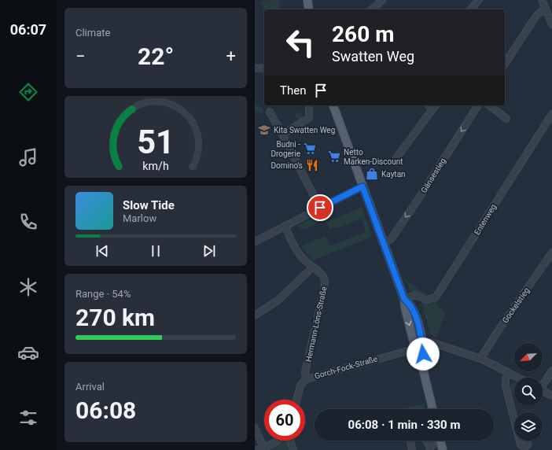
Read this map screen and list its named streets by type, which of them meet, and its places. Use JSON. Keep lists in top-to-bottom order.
{
  "streets": {
    "street": [
      "Gänsestieg",
      "Entenweg",
      "Gockelstieg",
      "Hermann-Löns-Straße",
      "Gorch-Fock-Straße"
    ]
  },
  "crossings": [
    ["Gockelstieg", "Gorch-Fock-Straße"],
    ["Hermann-Löns-Straße", "Gorch-Fock-Straße"]
  ],
  "places": {
    "school or university": ["Kita Swatten Weg"],
    "supermarket": ["Budni - Drogerie", "Netto Marken-Discount"],
    "restaurant": ["Domino's"],
    "shop": ["Kaytan"]
  },
  "north": "bottom left",
  "page": {
    "tabs": "06:07",
    "tile": [
      "Climate",
      ["Range · 54%", "270 km"],
      ["Arrival", "06:08"]
    ],
    "turn": ["260 m", "Swatten Weg"],
    "heat": ["−", "22°", "+"],
    "then": "Then",
    "song": ["Slow Tide", "Marlow"],
    "limit": "60",
    "trip": "06:08 · 1 min · 330 m",
    "gauge": ["51", "km/h"]
  }
}
